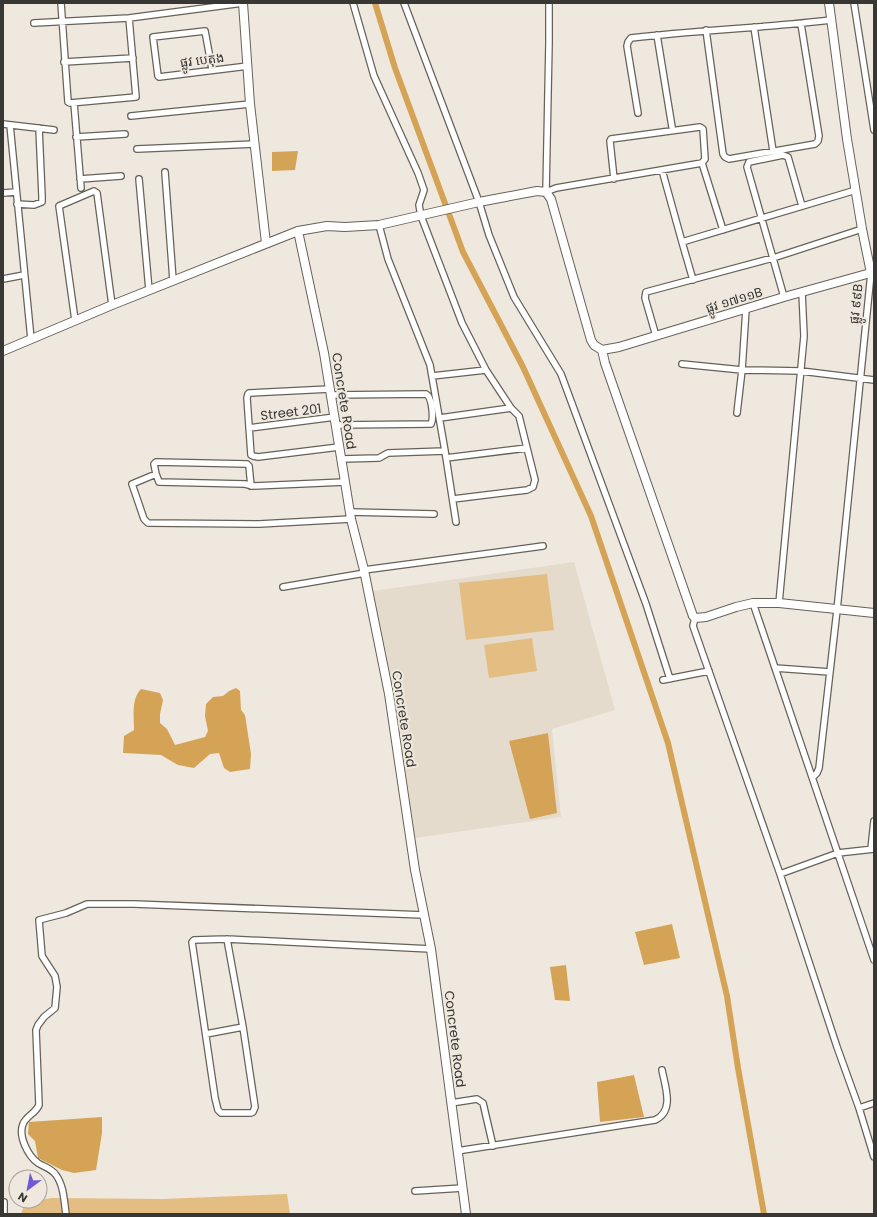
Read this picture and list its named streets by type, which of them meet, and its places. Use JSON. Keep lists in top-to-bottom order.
{
  "streets": {
    "street": [
      "ផ្លូវ បេតុង",
      "ផ្លូវ ១៧១១B",
      "ផ្លូវ ៩៩B",
      "Concrete Road",
      "Street 201"
    ]
  },
  "crossings": [
    ["ផ្លូវ ១៧១១B", "ផ្លូវ ៩៩B"],
    ["Concrete Road", "Street 201"]
  ],
  "north": "bottom left"
}
